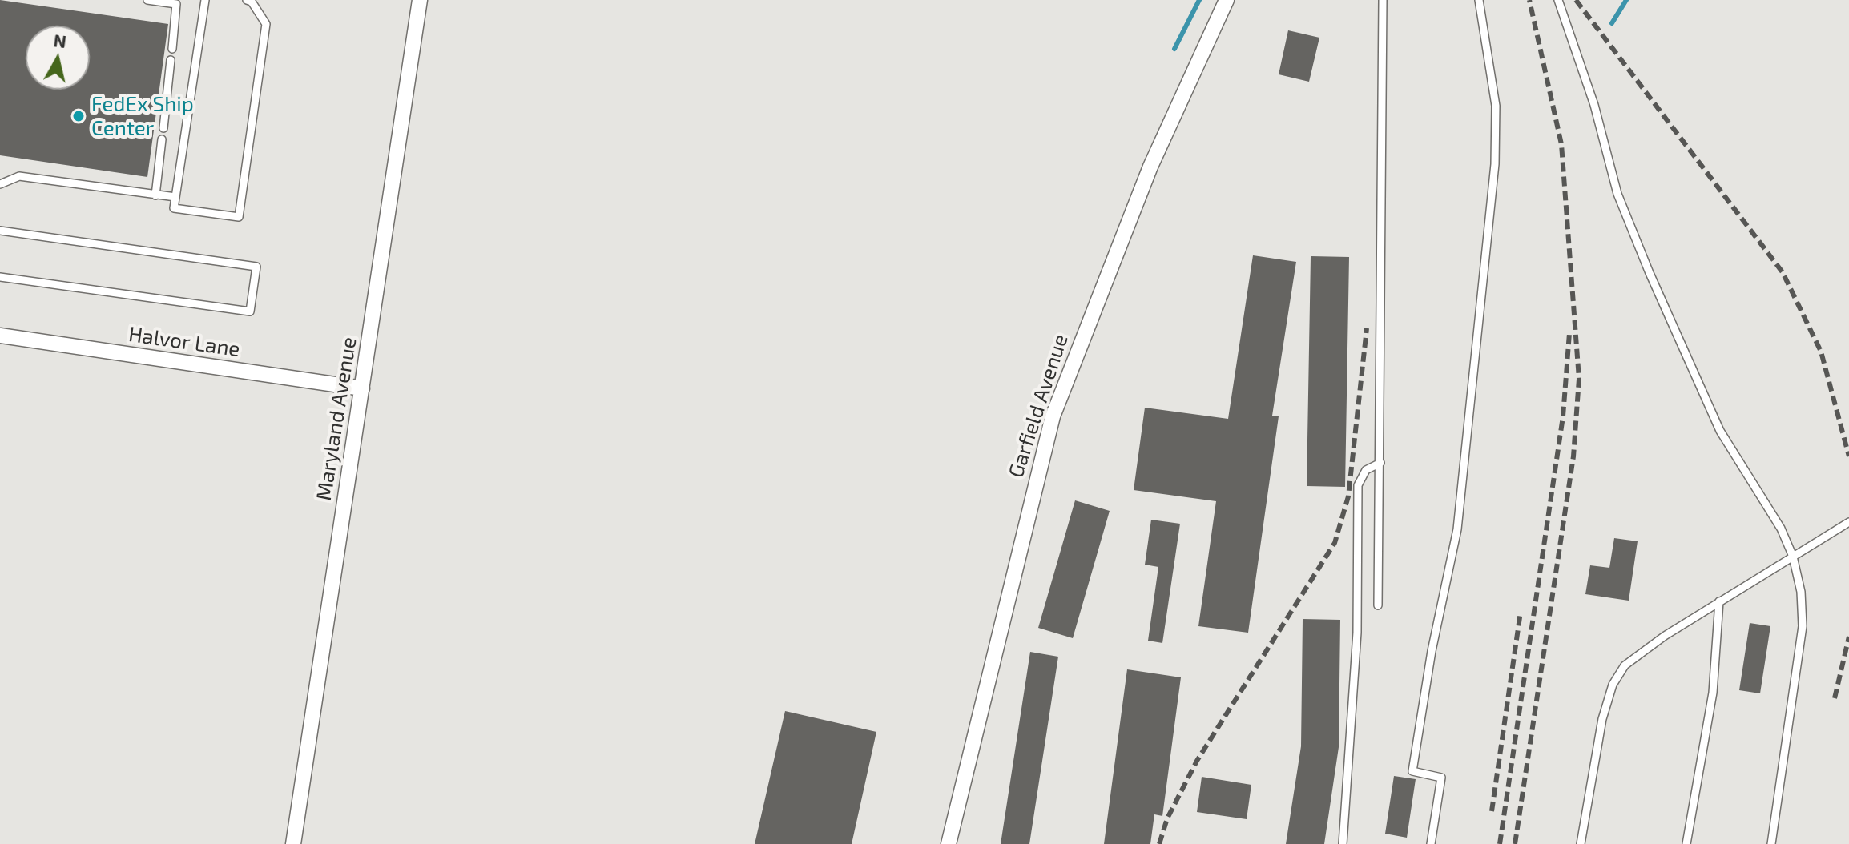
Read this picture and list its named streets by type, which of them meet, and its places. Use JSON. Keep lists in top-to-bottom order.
{
  "streets": {
    "street": ["Halvor Lane", "Garfield Avenue", "Maryland Avenue"]
  },
  "crossings": [
    ["Halvor Lane", "Maryland Avenue"]
  ],
  "places": ["FedEx Ship Center"],
  "north": "top"
}
